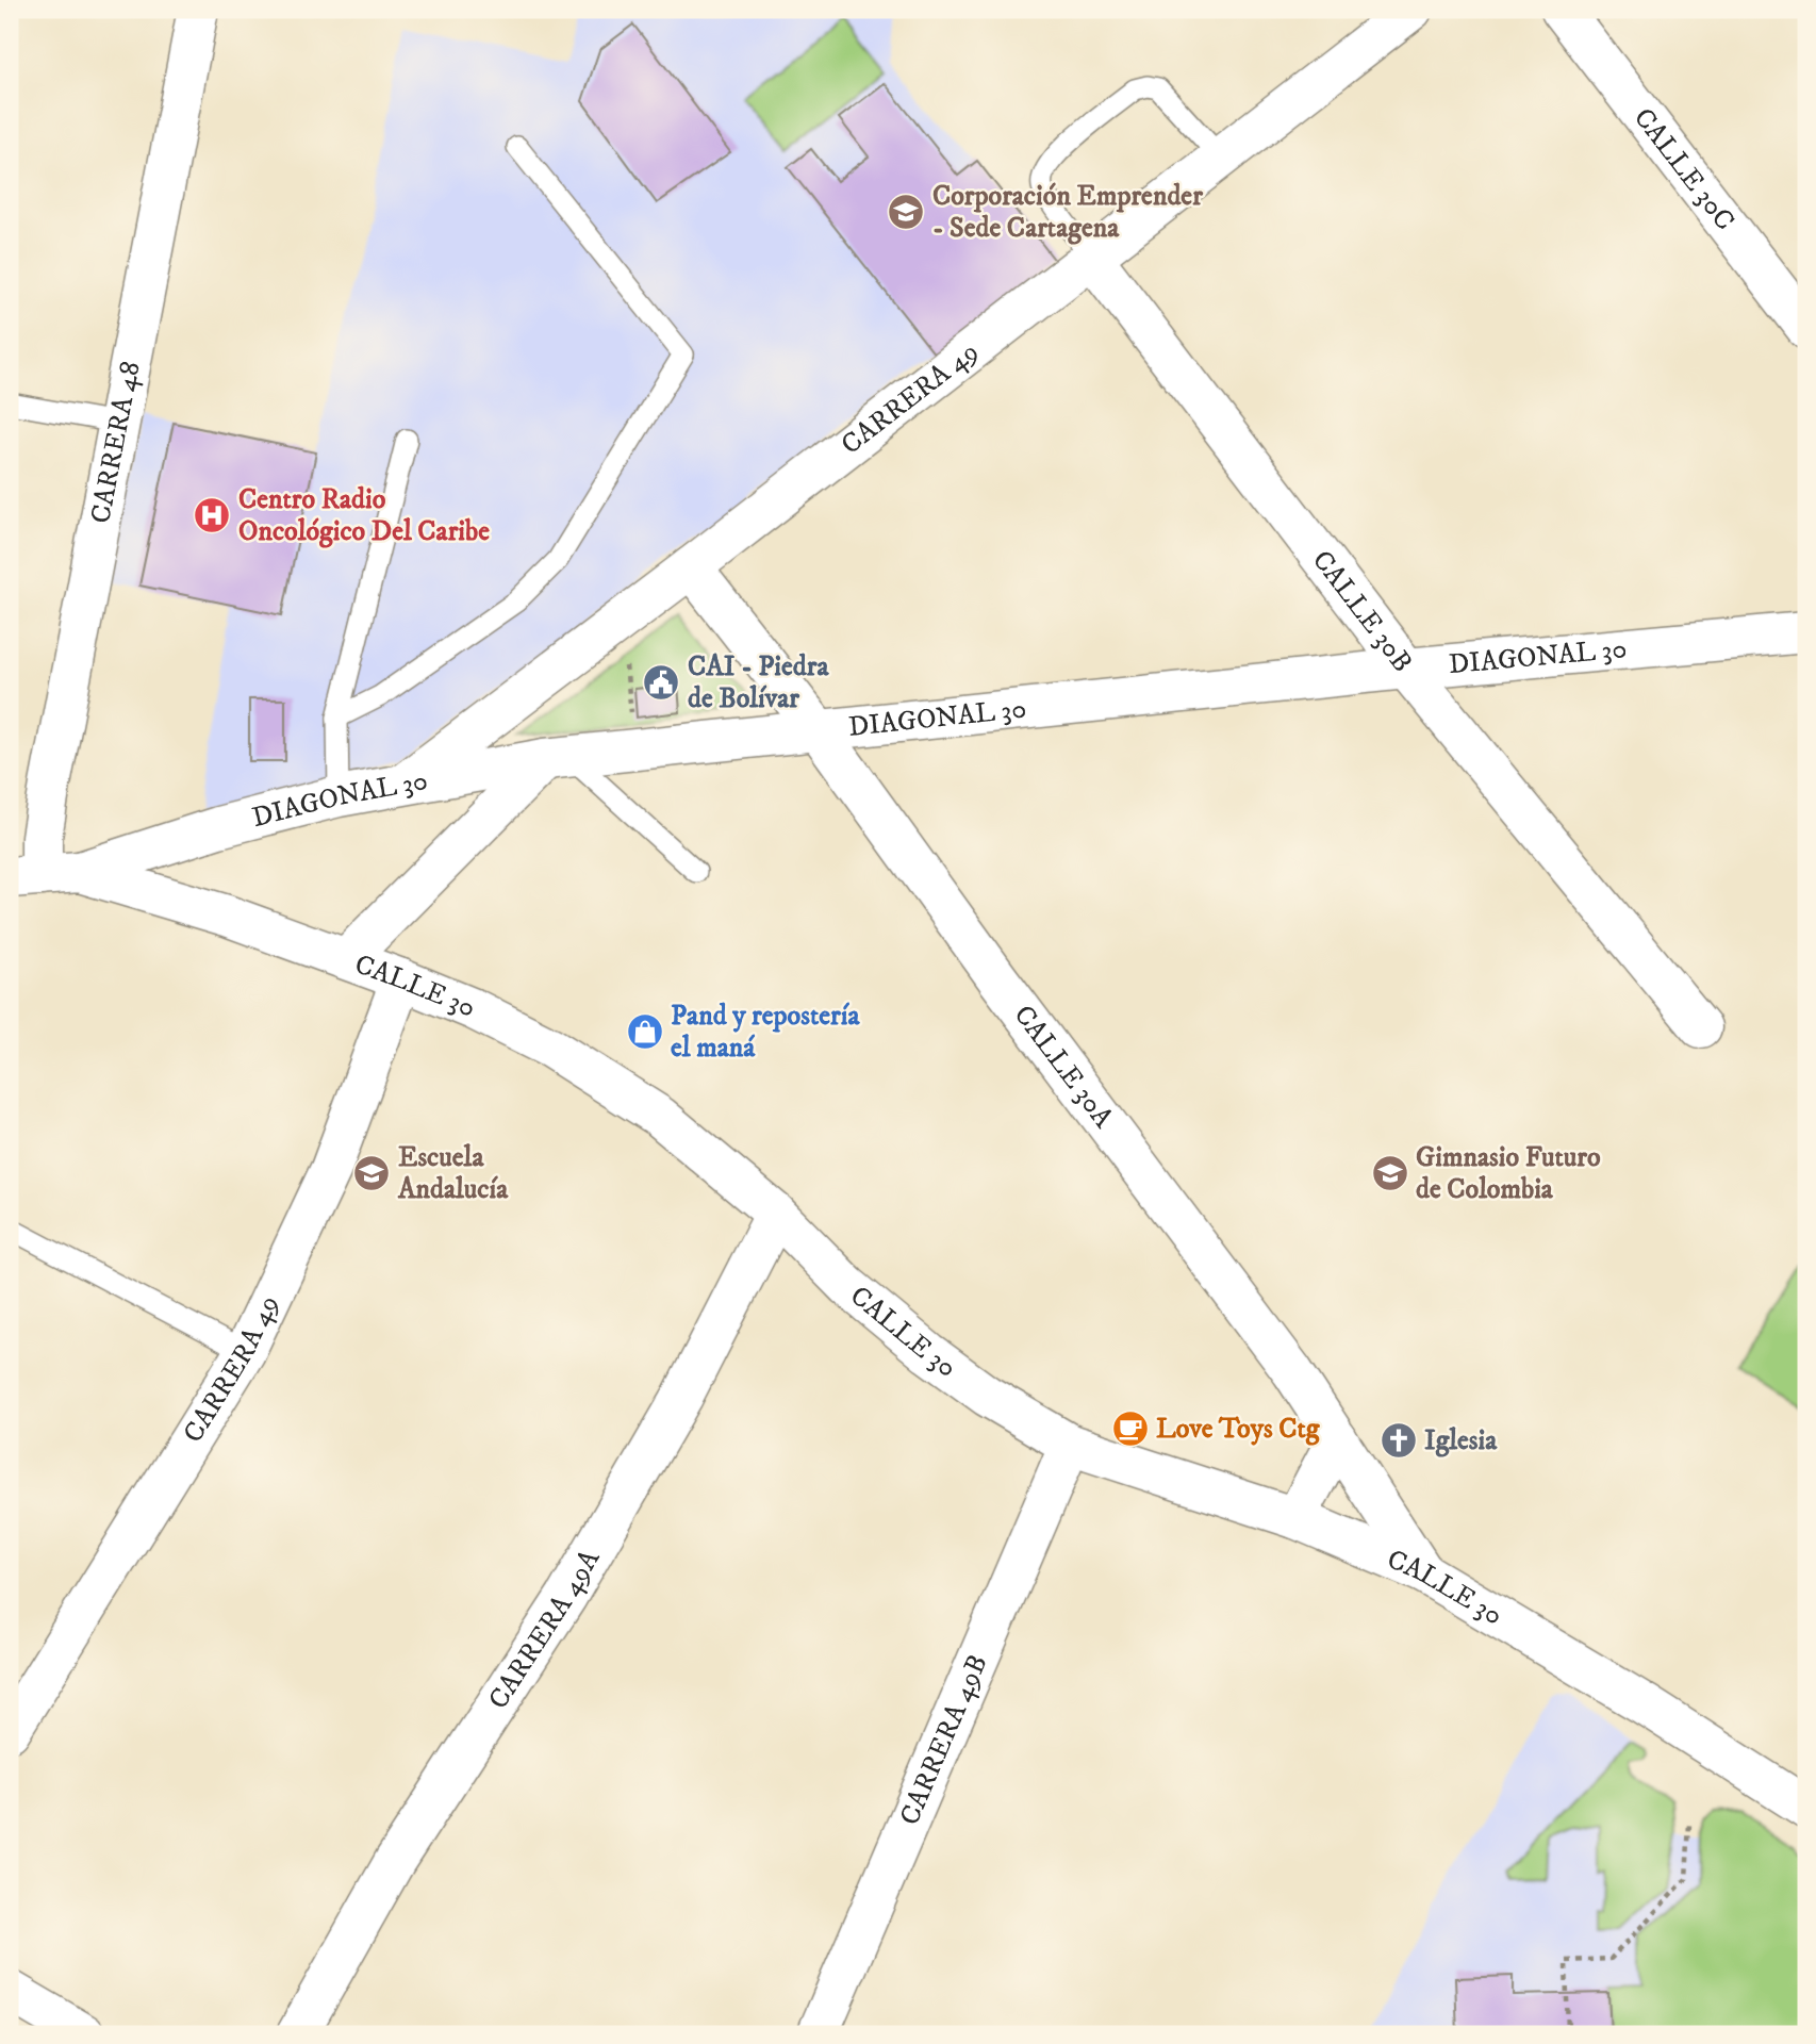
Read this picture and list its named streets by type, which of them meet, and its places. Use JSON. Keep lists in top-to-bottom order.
{
  "streets": {
    "street": [
      "CALLE 30C",
      "CARRERA 49",
      "CARRERA 48",
      "CALLE 30B",
      "DIAGONAL 30",
      "CALLE 30",
      "CALLE 30A",
      "CARRERA 49A",
      "CARRERA 49B"
    ]
  },
  "crossings": [
    ["CARRERA 49", "CALLE 30B"],
    ["CARRERA 49", "DIAGONAL 30"],
    ["CARRERA 49", "CALLE 30"],
    ["CARRERA 49", "CALLE 30A"],
    ["CARRERA 48", "DIAGONAL 30"],
    ["CARRERA 48", "CALLE 30"],
    ["CALLE 30B", "DIAGONAL 30"],
    ["DIAGONAL 30", "CALLE 30"],
    ["DIAGONAL 30", "CALLE 30A"],
    ["CALLE 30", "CALLE 30A"],
    ["CALLE 30", "CARRERA 49A"],
    ["CALLE 30", "CARRERA 49B"]
  ],
  "places": {
    "school or university": ["Corporación Emprender - Sede Cartagena", "Escuela Andalucía", "Gimnasio Futuro de Colombia"],
    "hospital": ["Centro Radio Oncológico Del Caribe"],
    "public building": ["CAI - Piedra de Bolívar"],
    "shop": ["Pand y repostería el maná"],
    "cafe": ["Love Toys Ctg"],
    "church": ["Iglesia"]
  }
}
